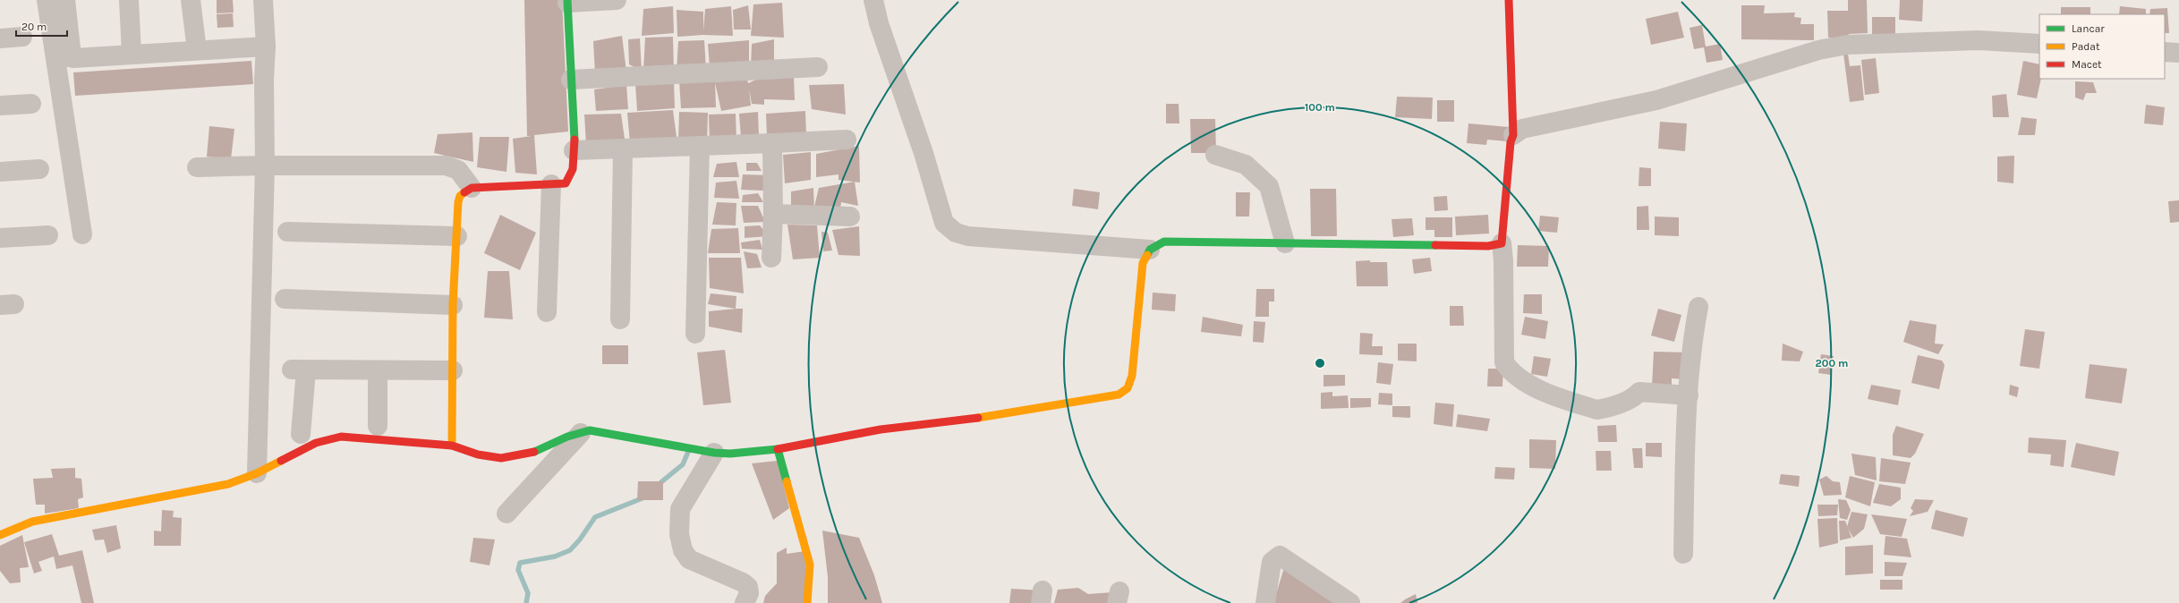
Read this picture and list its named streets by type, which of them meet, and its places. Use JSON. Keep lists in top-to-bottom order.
{
  "legend": ["Lancar", "Padat", "Macet"],
  "scale_bar": "20 m",
  "rings": ["100 m", "200 m"]
}
